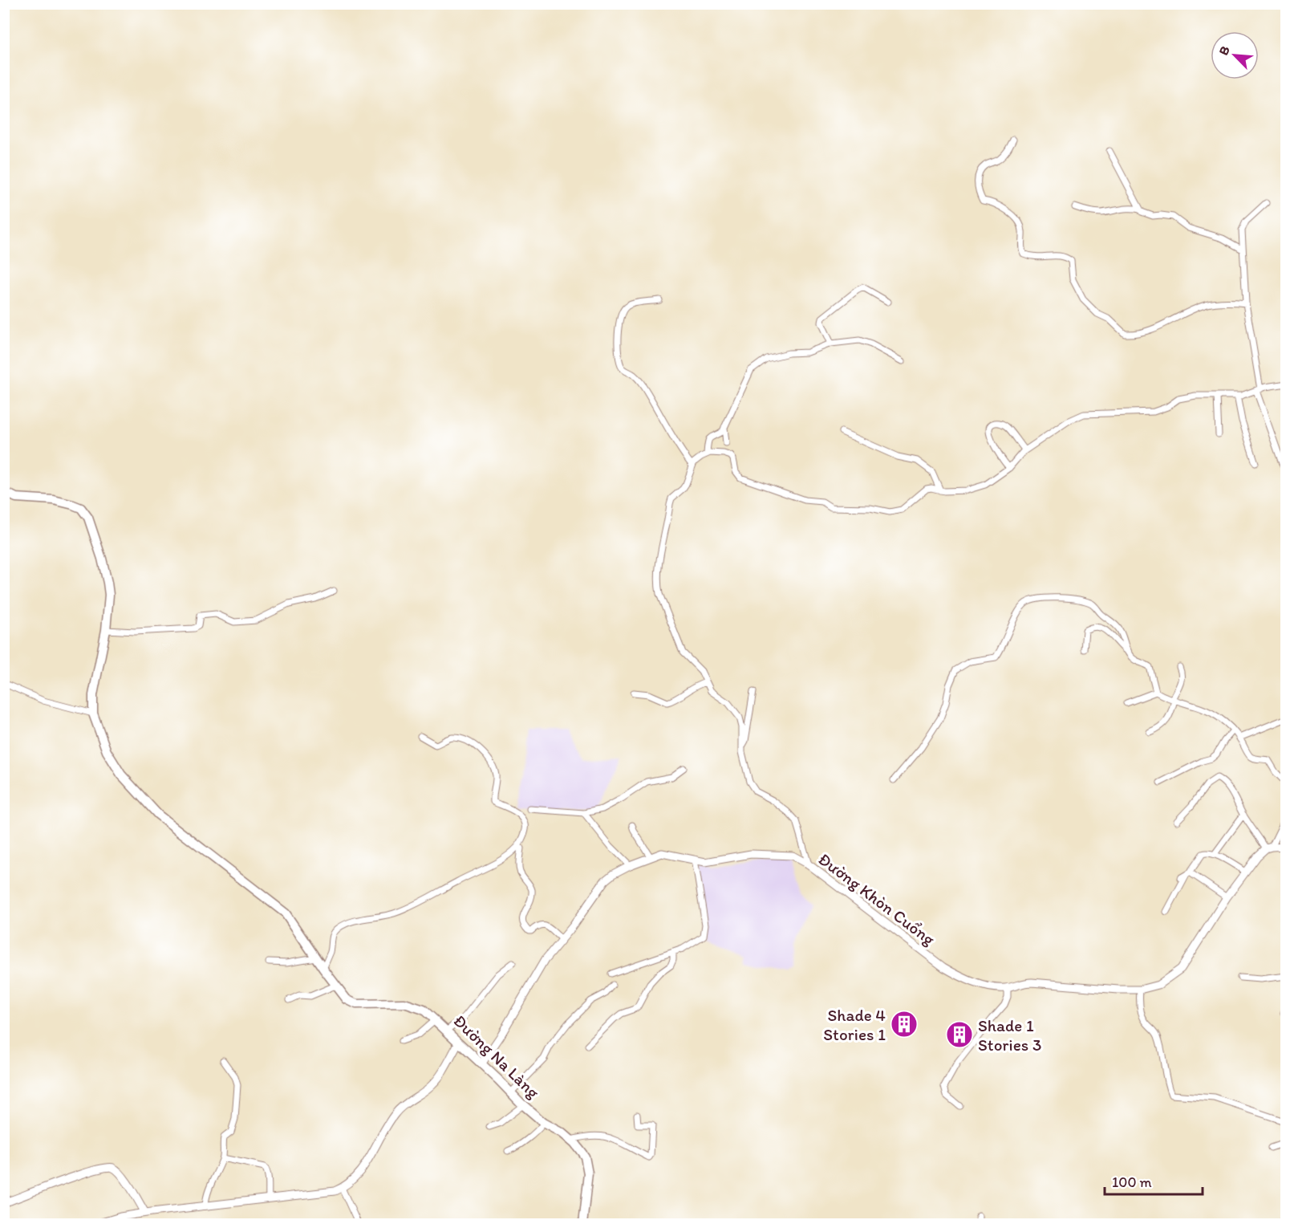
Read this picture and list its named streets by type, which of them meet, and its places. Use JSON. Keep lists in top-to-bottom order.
{
  "streets": {
    "main road": ["Đường Na Làng"],
    "street": ["Đường Khòn Cuổng"]
  },
  "crossings": [
    ["Đường Khòn Cuổng", "Đường Na Làng"]
  ],
  "places": {
    "building": ["Shade 4 Stories 1", "Shade 1 Stories 3"]
  },
  "scale_bar": "100 m",
  "north": "top left"
}
